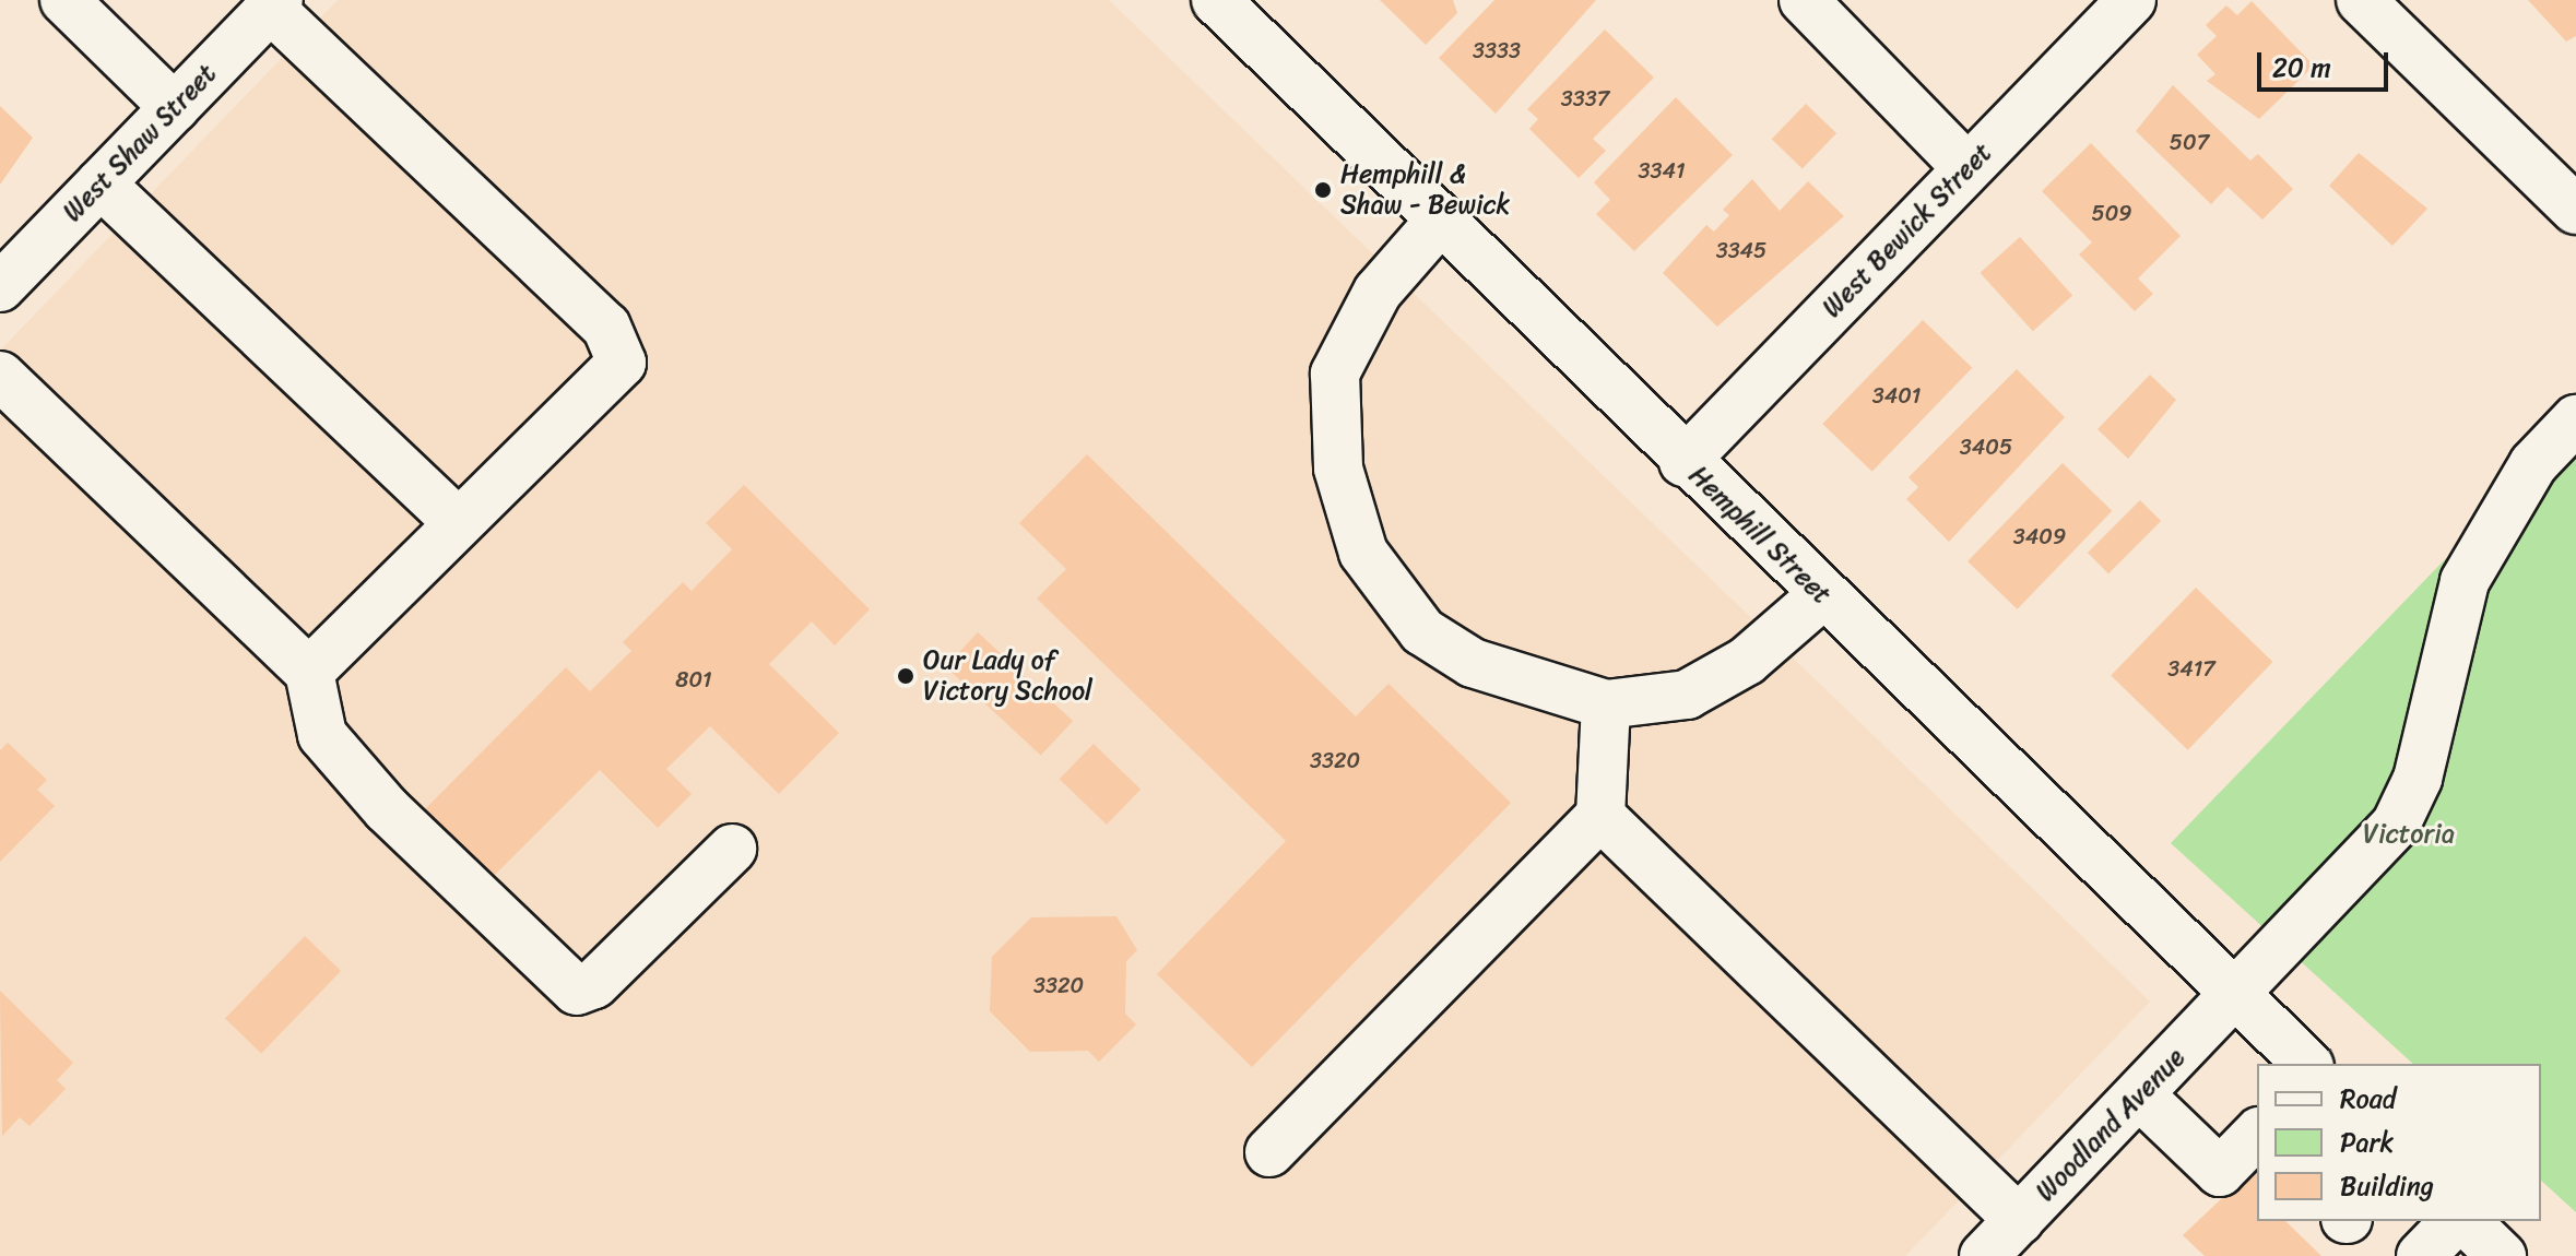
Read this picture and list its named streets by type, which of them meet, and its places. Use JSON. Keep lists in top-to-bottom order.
{
  "streets": {
    "street": [
      "West Shaw Street",
      "West Bewick Street",
      "Hemphill Street",
      "Woodland Avenue"
    ]
  },
  "crossings": [
    ["West Bewick Street", "Hemphill Street"],
    ["Hemphill Street", "Woodland Avenue"]
  ],
  "parks": ["Victoria"],
  "places": ["Hemphill & Shaw - Bewick", "Our Lady of Victory School"],
  "house_numbers": [
    "3333",
    "3337",
    "507",
    "3341",
    "509",
    "3345",
    "3401",
    "3405",
    "3409",
    "3417",
    "801",
    "3320",
    "3320"
  ],
  "legend": ["Road", "Park", "Building"],
  "scale_bar": "20 m"
}
